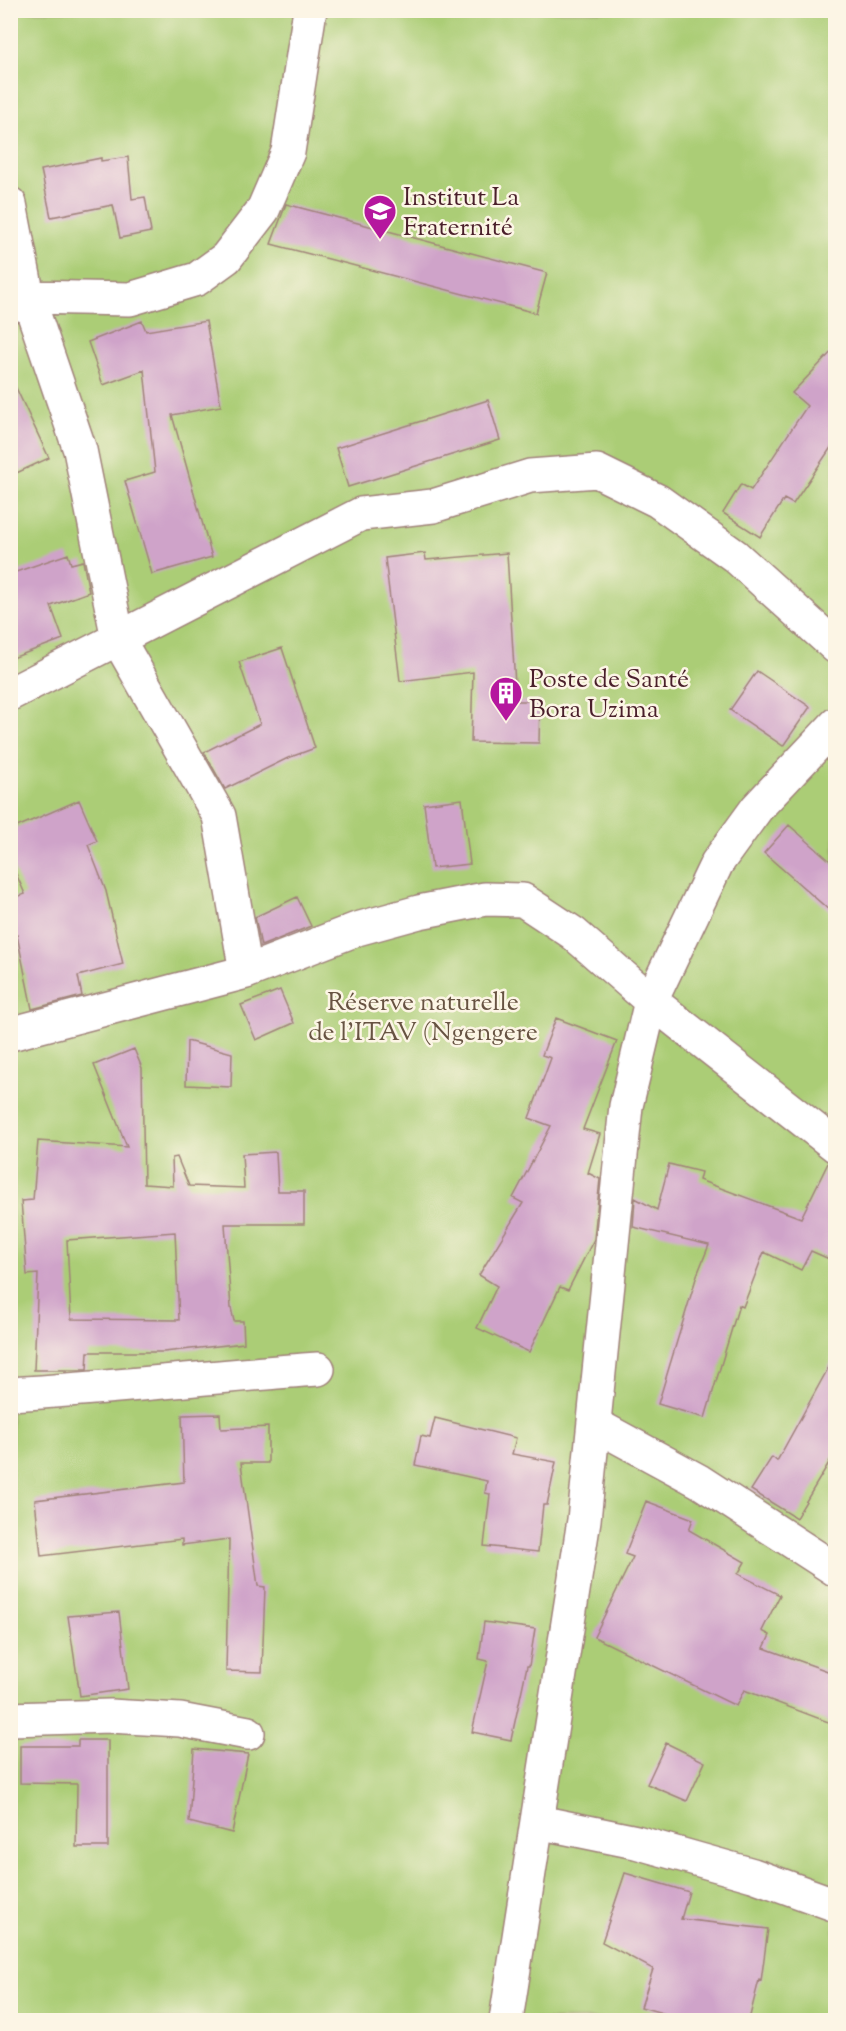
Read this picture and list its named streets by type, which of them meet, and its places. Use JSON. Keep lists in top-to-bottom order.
{
  "parks": ["Réserve naturelle de l'ITAV (Ngengere"],
  "places": {
    "school or university": ["Institut La Fraternité"],
    "building": ["Poste de Santé Bora Uzima"]
  }
}
